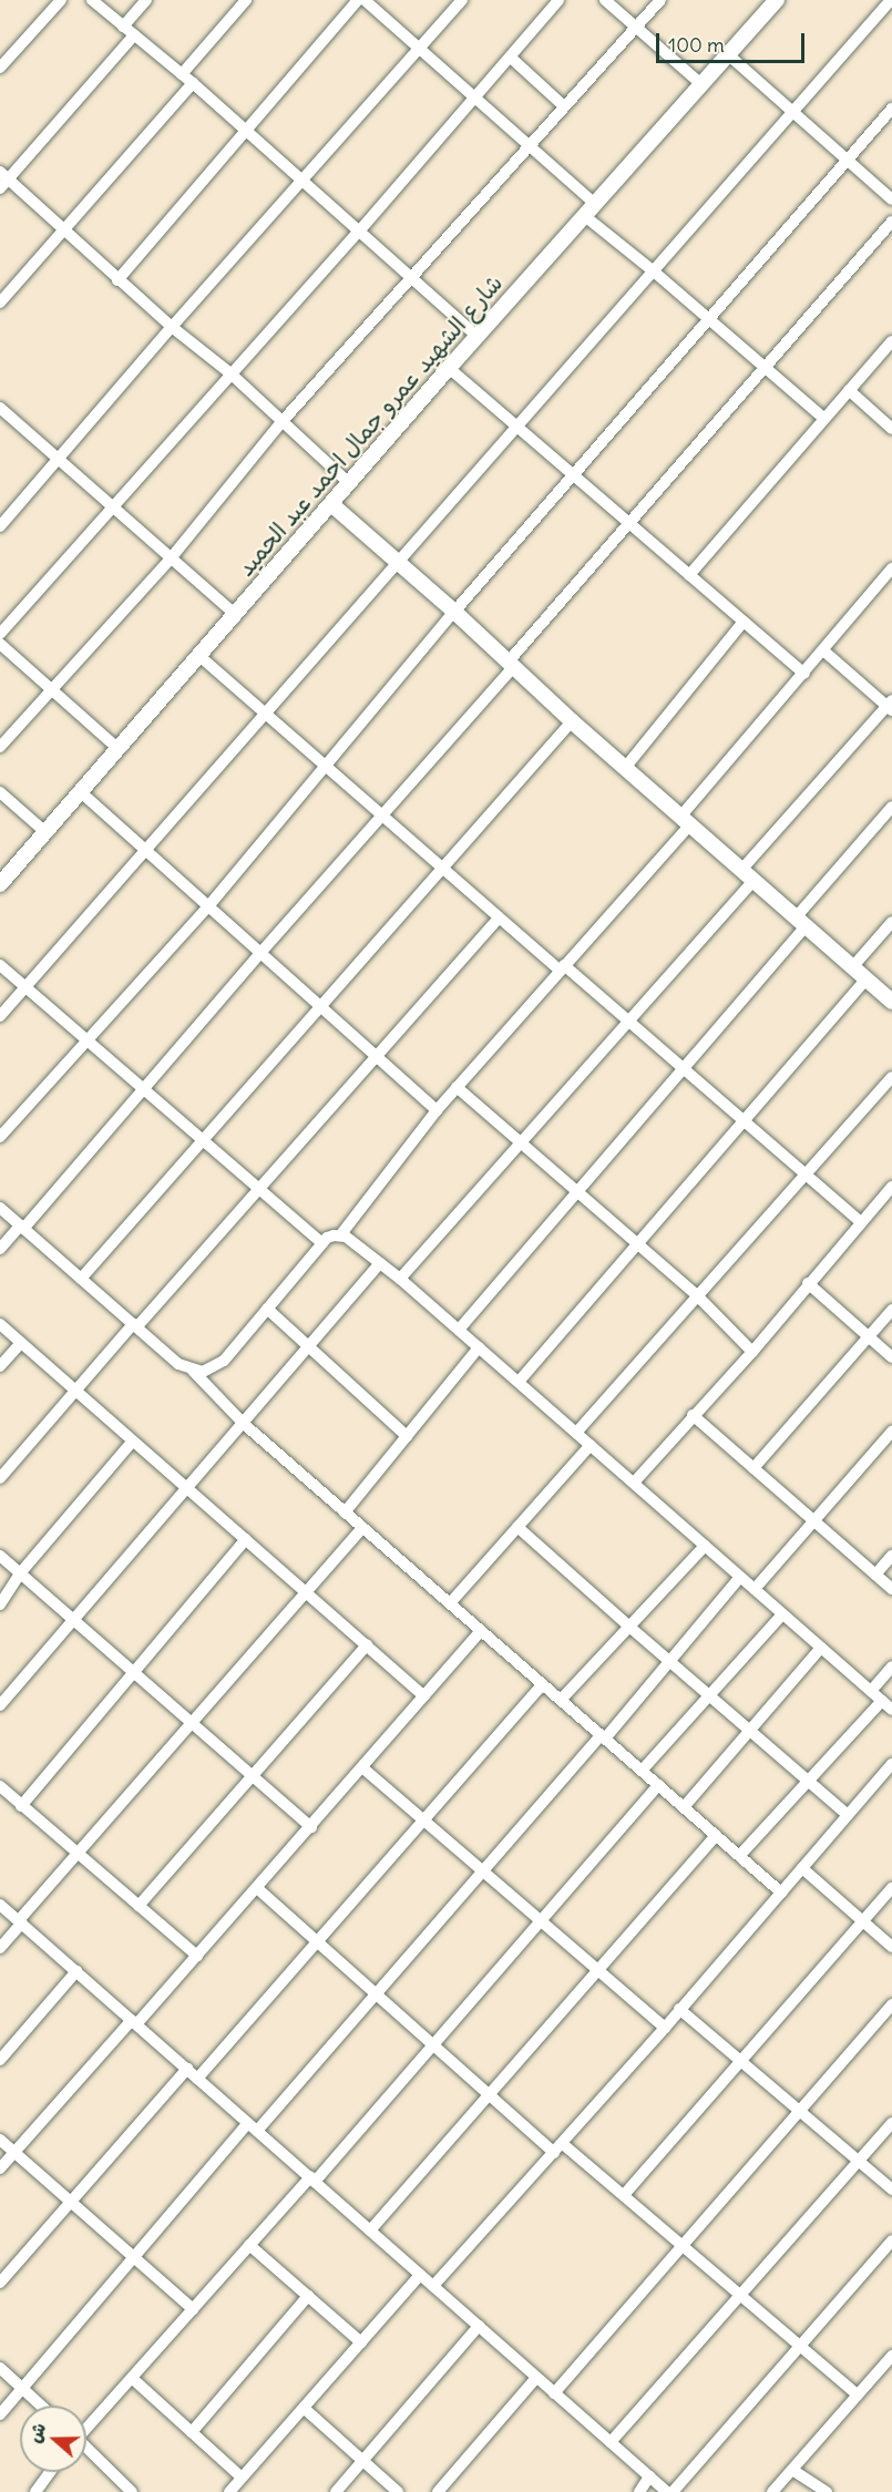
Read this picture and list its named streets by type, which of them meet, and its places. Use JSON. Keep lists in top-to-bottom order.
{
  "streets": {
    "street": ["شارع الشهيد عمرو جمال احمد عبد الحميد"]
  },
  "scale_bar": "100 m",
  "north": "left"
}
